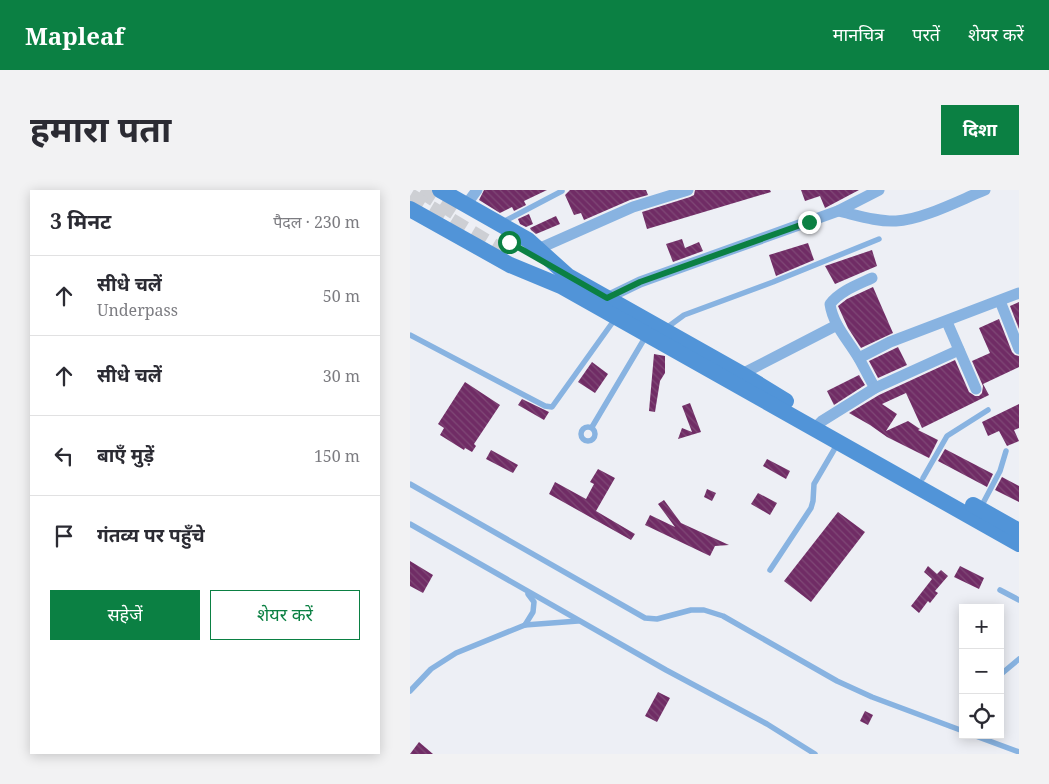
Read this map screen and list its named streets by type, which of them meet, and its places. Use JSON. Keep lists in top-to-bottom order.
{
  "page": {
    "header": "Mapleaf",
    "nav": ["मानचित्र", "परतें", "शेयर करें"],
    "title": "हमारा पता",
    "buttons": [
      "दिशा",
      ["सहेजें", "शेयर करें"]
    ],
    "heading": ["3 मिनट", "पैदल · 230 m"],
    "list": [
      ["सीधे चलें", "Underpass", "50 m"],
      ["सीधे चलें", "30 m"],
      ["बाएँ मुड़ें", "150 m"],
      "गंतव्य पर पहुँचे"
    ],
    "map_buttons": ["+", "−"]
  }
}
